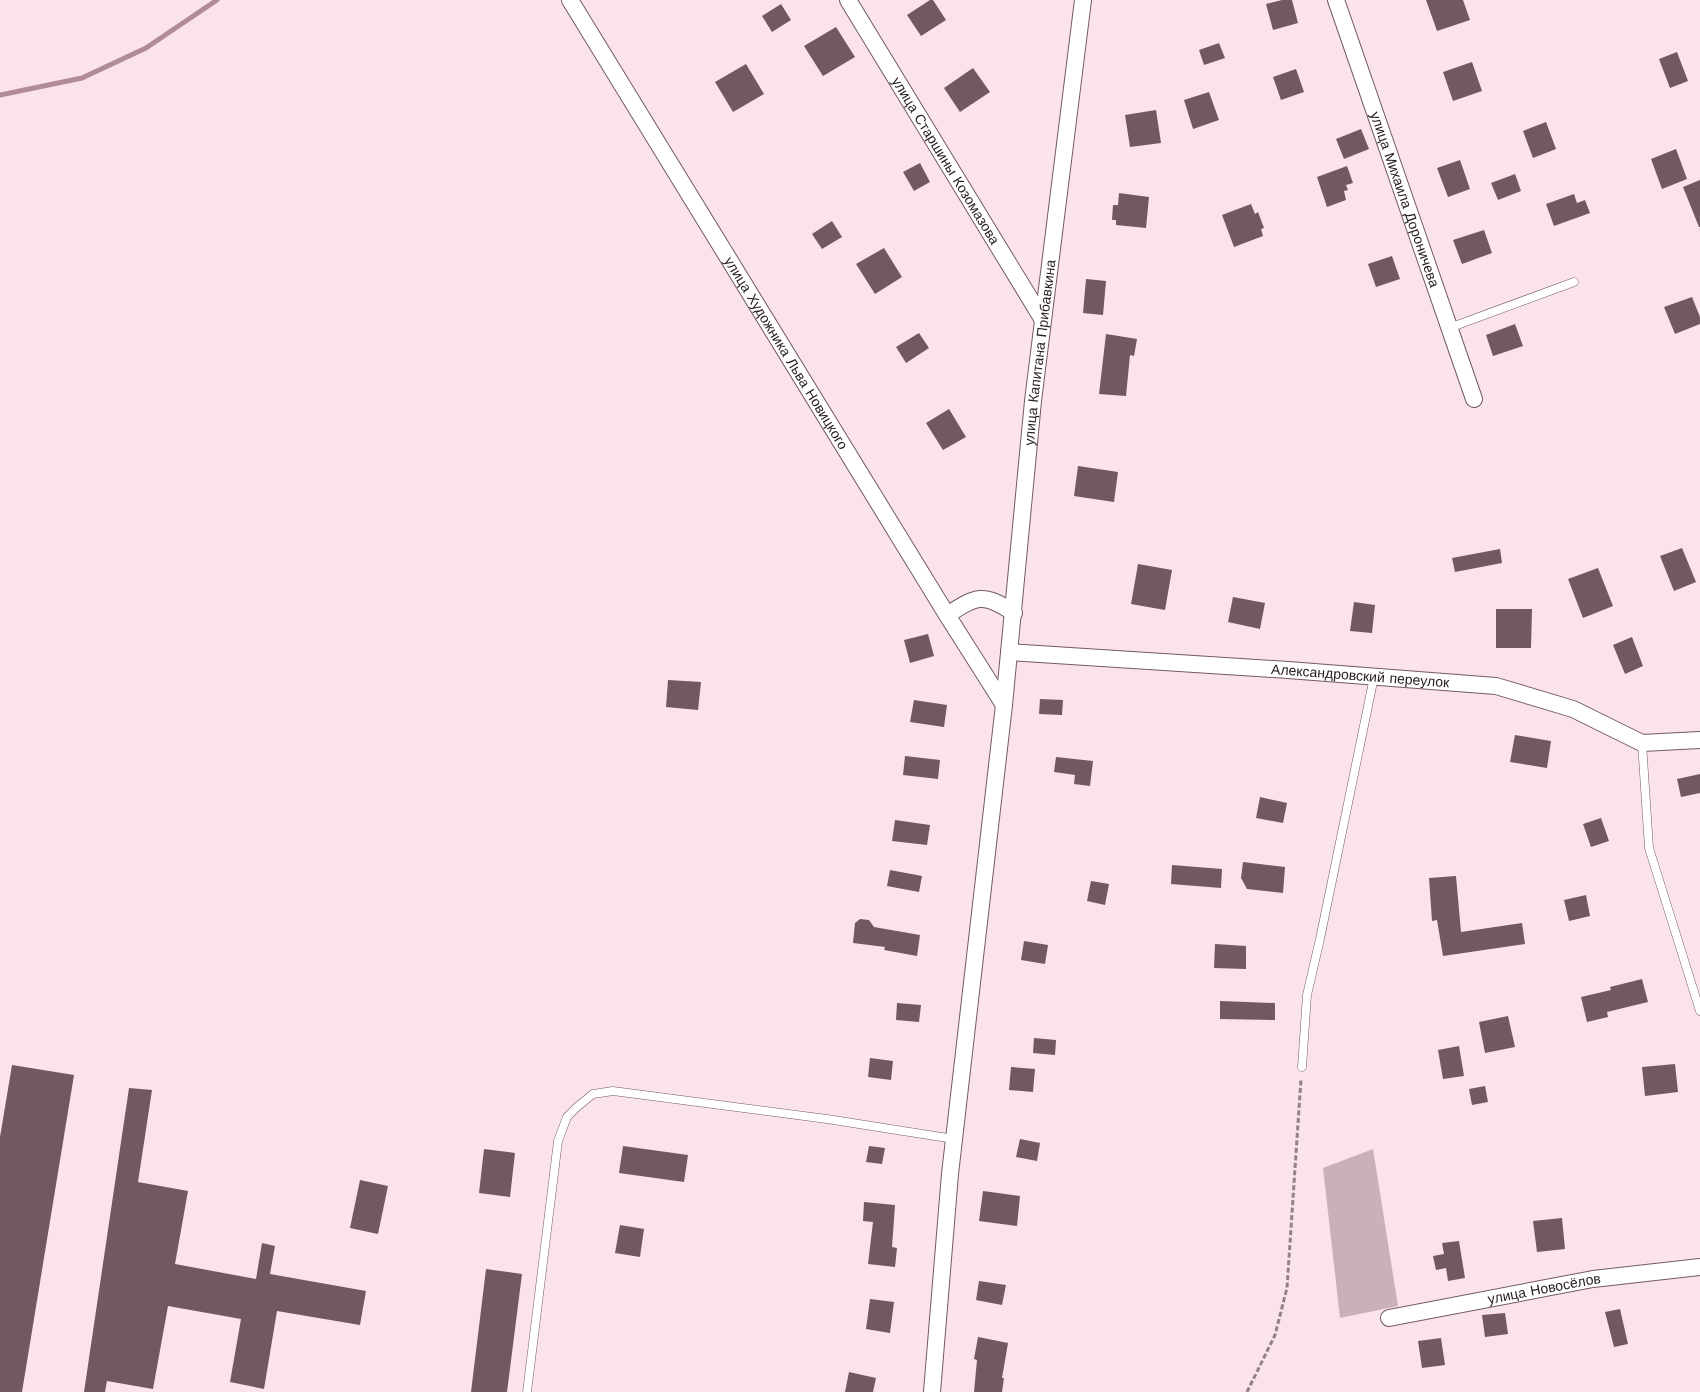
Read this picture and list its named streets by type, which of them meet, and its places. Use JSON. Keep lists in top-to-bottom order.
{
  "streets": {
    "street": [
      "улица Старшины Козомазова",
      "улица Михаила Дороничева",
      "улица Капитана Прибавкина",
      "улица Художника Льва Новицкого",
      "Александровский переулок",
      "улица Новосёлов"
    ]
  },
  "crossings": [
    ["улица Старшины Козомазова", "улица Капитана Прибавкина"],
    ["улица Капитана Прибавкина", "улица Художника Льва Новицкого"],
    ["улица Капитана Прибавкина", "Александровский переулок"]
  ]
}
